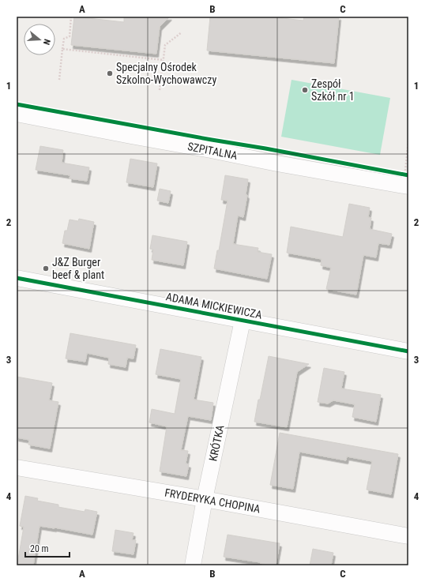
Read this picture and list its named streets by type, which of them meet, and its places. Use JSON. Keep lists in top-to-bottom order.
{
  "streets": {
    "street": [
      "SZPITALNA",
      "ADAMA MICKIEWICZA",
      "KRÓTKA",
      "FRYDERYKA CHOPINA"
    ]
  },
  "crossings": [
    ["ADAMA MICKIEWICZA", "KRÓTKA"],
    ["KRÓTKA", "FRYDERYKA CHOPINA"]
  ],
  "places": ["Specjalny Ośrodek Szkolno-Wychowawczy", "Zespół Szkół nr 1", "J&Z Burger beef & plant"],
  "scale_bar": "20 m",
  "north": "right",
  "grid": {
    "columns": ["A", "B", "C"],
    "rows": [
      "1",
      "2",
      "3",
      "4"
    ]
  }
}
